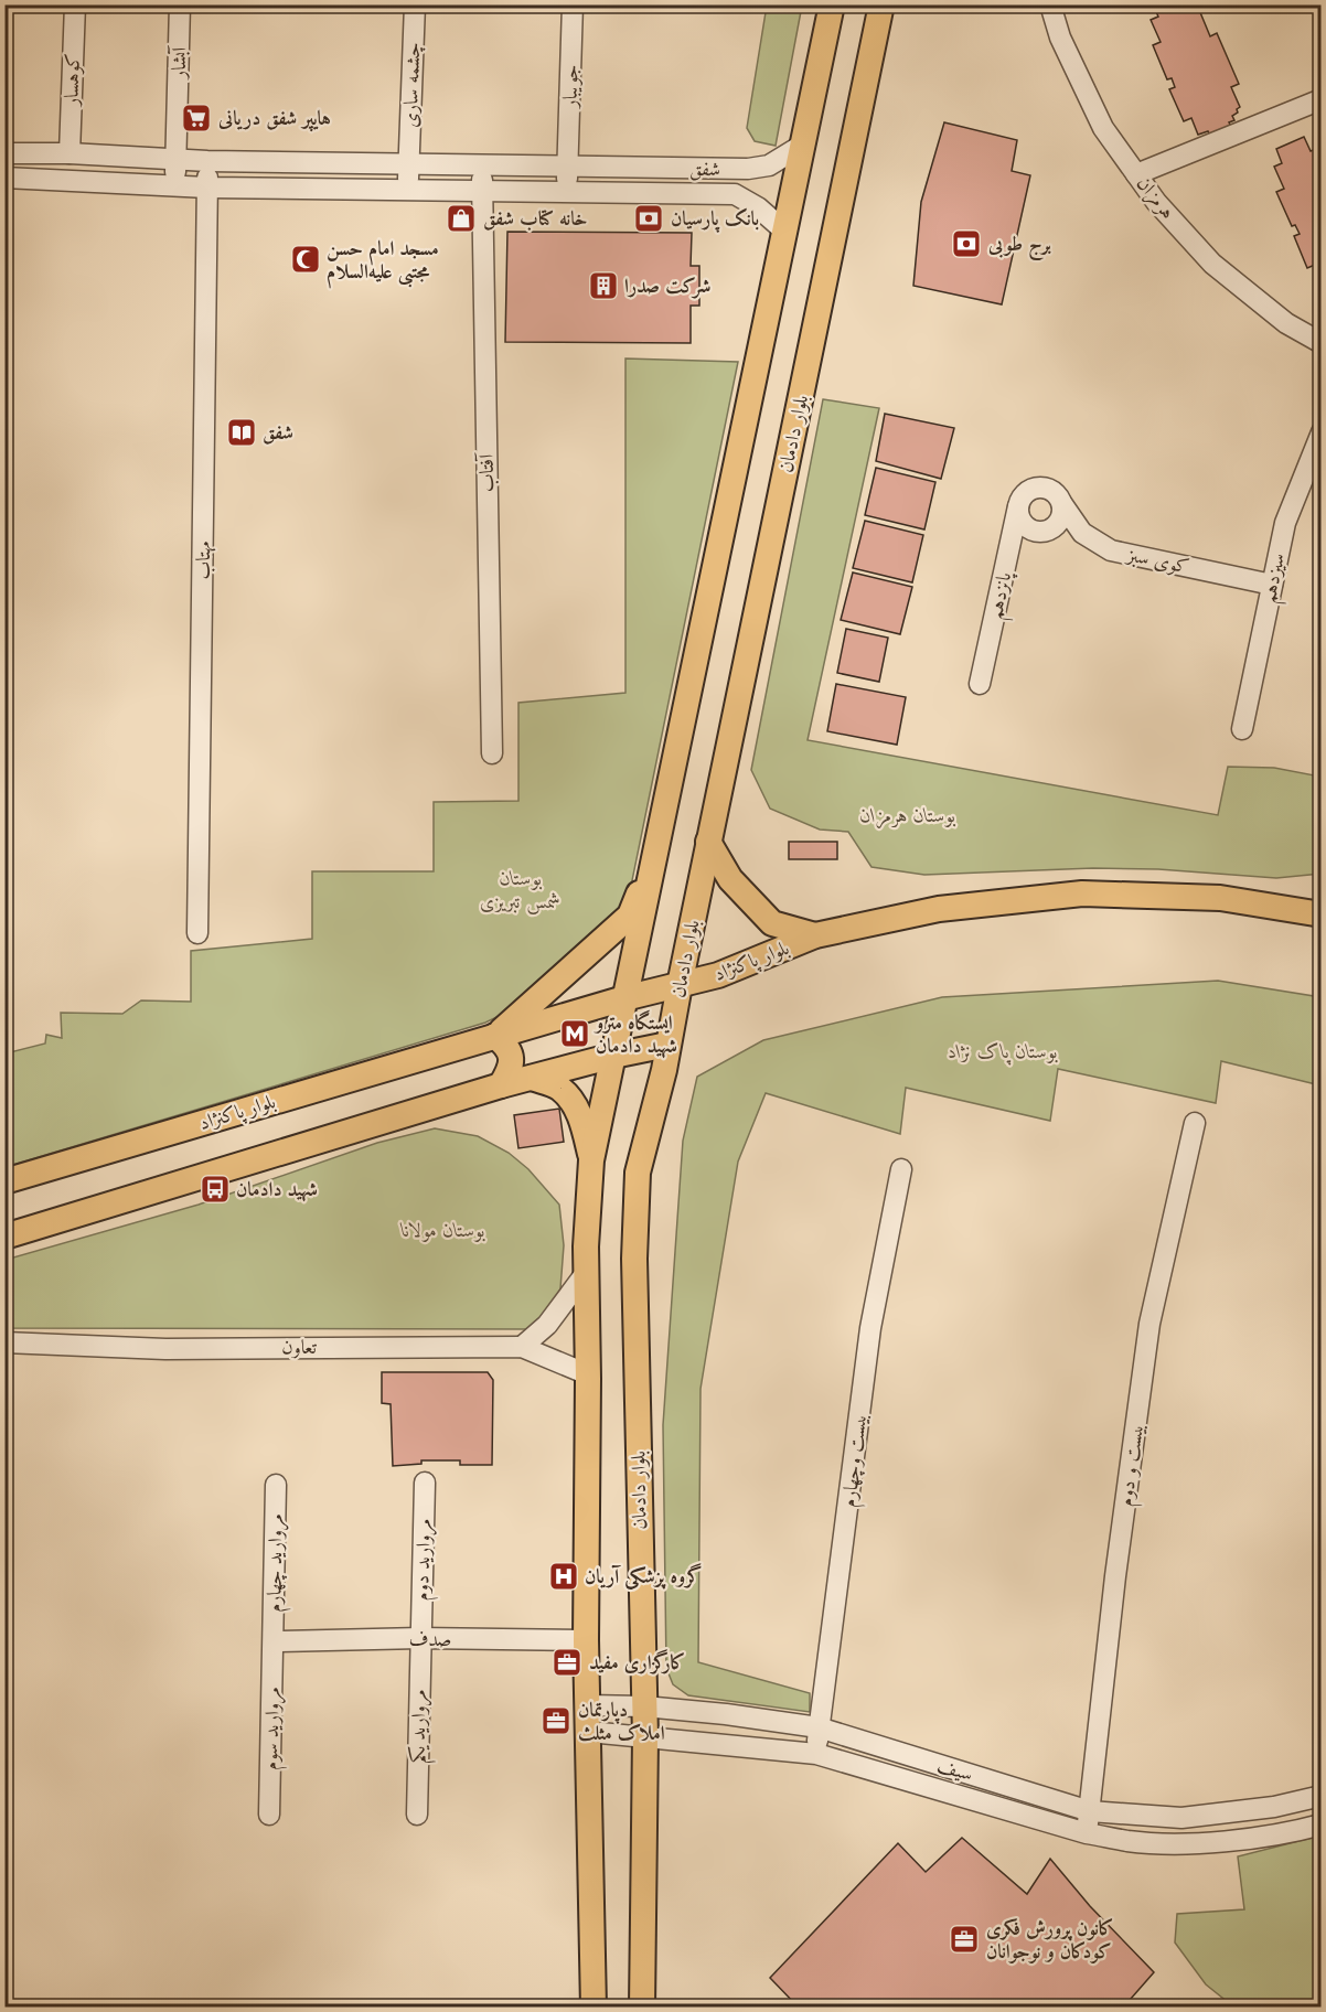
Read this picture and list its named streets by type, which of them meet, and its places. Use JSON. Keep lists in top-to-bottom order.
{
  "streets": {
    "main road": ["بلوار دادمان", "بلوار پاکنژاد"],
    "street": [
      "آبشار",
      "کوهسار",
      "چشمه ساری",
      "جویبار",
      "شفق",
      "هرمزان",
      "آفتاب",
      "مهتاب",
      "کوی سبز",
      "سیزدهم",
      "پانزدهم",
      "تعاون",
      "بیست وچهارم",
      "بیست و دوم",
      "مروارید دوم",
      "مروارید چهارم",
      "صدف",
      "مروارید یکم",
      "مروارید سوم",
      "سیف"
    ]
  },
  "crossings": [
    ["آبشار", "شفق"],
    ["کوهسار", "شفق"],
    ["چشمه ساری", "شفق"],
    ["جویبار", "شفق"],
    ["شفق", "آفتاب"],
    ["شفق", "مهتاب"],
    ["بلوار دادمان", "بلوار پاکنژاد"],
    ["بلوار دادمان", "سیف"],
    ["کوی سبز", "سیزدهم"],
    ["کوی سبز", "پانزدهم"],
    ["بیست وچهارم", "سیف"],
    ["بیست و دوم", "سیف"],
    ["مروارید دوم", "صدف"],
    ["مروارید دوم", "مروارید یکم"],
    ["مروارید چهارم", "صدف"],
    ["مروارید چهارم", "مروارید سوم"],
    ["صدف", "مروارید یکم"],
    ["صدف", "مروارید سوم"]
  ],
  "parks": [
    "بوستان هرمزان",
    "بوستان شمس تبریزی",
    "بوستان پاک نژاد",
    "بوستان مولانا"
  ],
  "places": {
    "supermarket": ["هایپر شفق دریانی"],
    "shop": ["خانه کتاب شفق"],
    "bank": ["بانک پارسیان", "برج طوبی"],
    "mosque": ["مسجد امام حسن مجتبی علیه‌السلام"],
    "building": ["شرکت صدرا"],
    "library": ["شفق"],
    "metro station": ["ایستگاه مترو شهید دادمان"],
    "bus stop": ["شهید دادمان"],
    "hospital": ["گروه پزشکی آریان"],
    "office": ["کارگزاری مفید", "دپارتمان املاک مثلث", "کانون پرورش فکری کودکان و نوجوانان"]
  }
}
